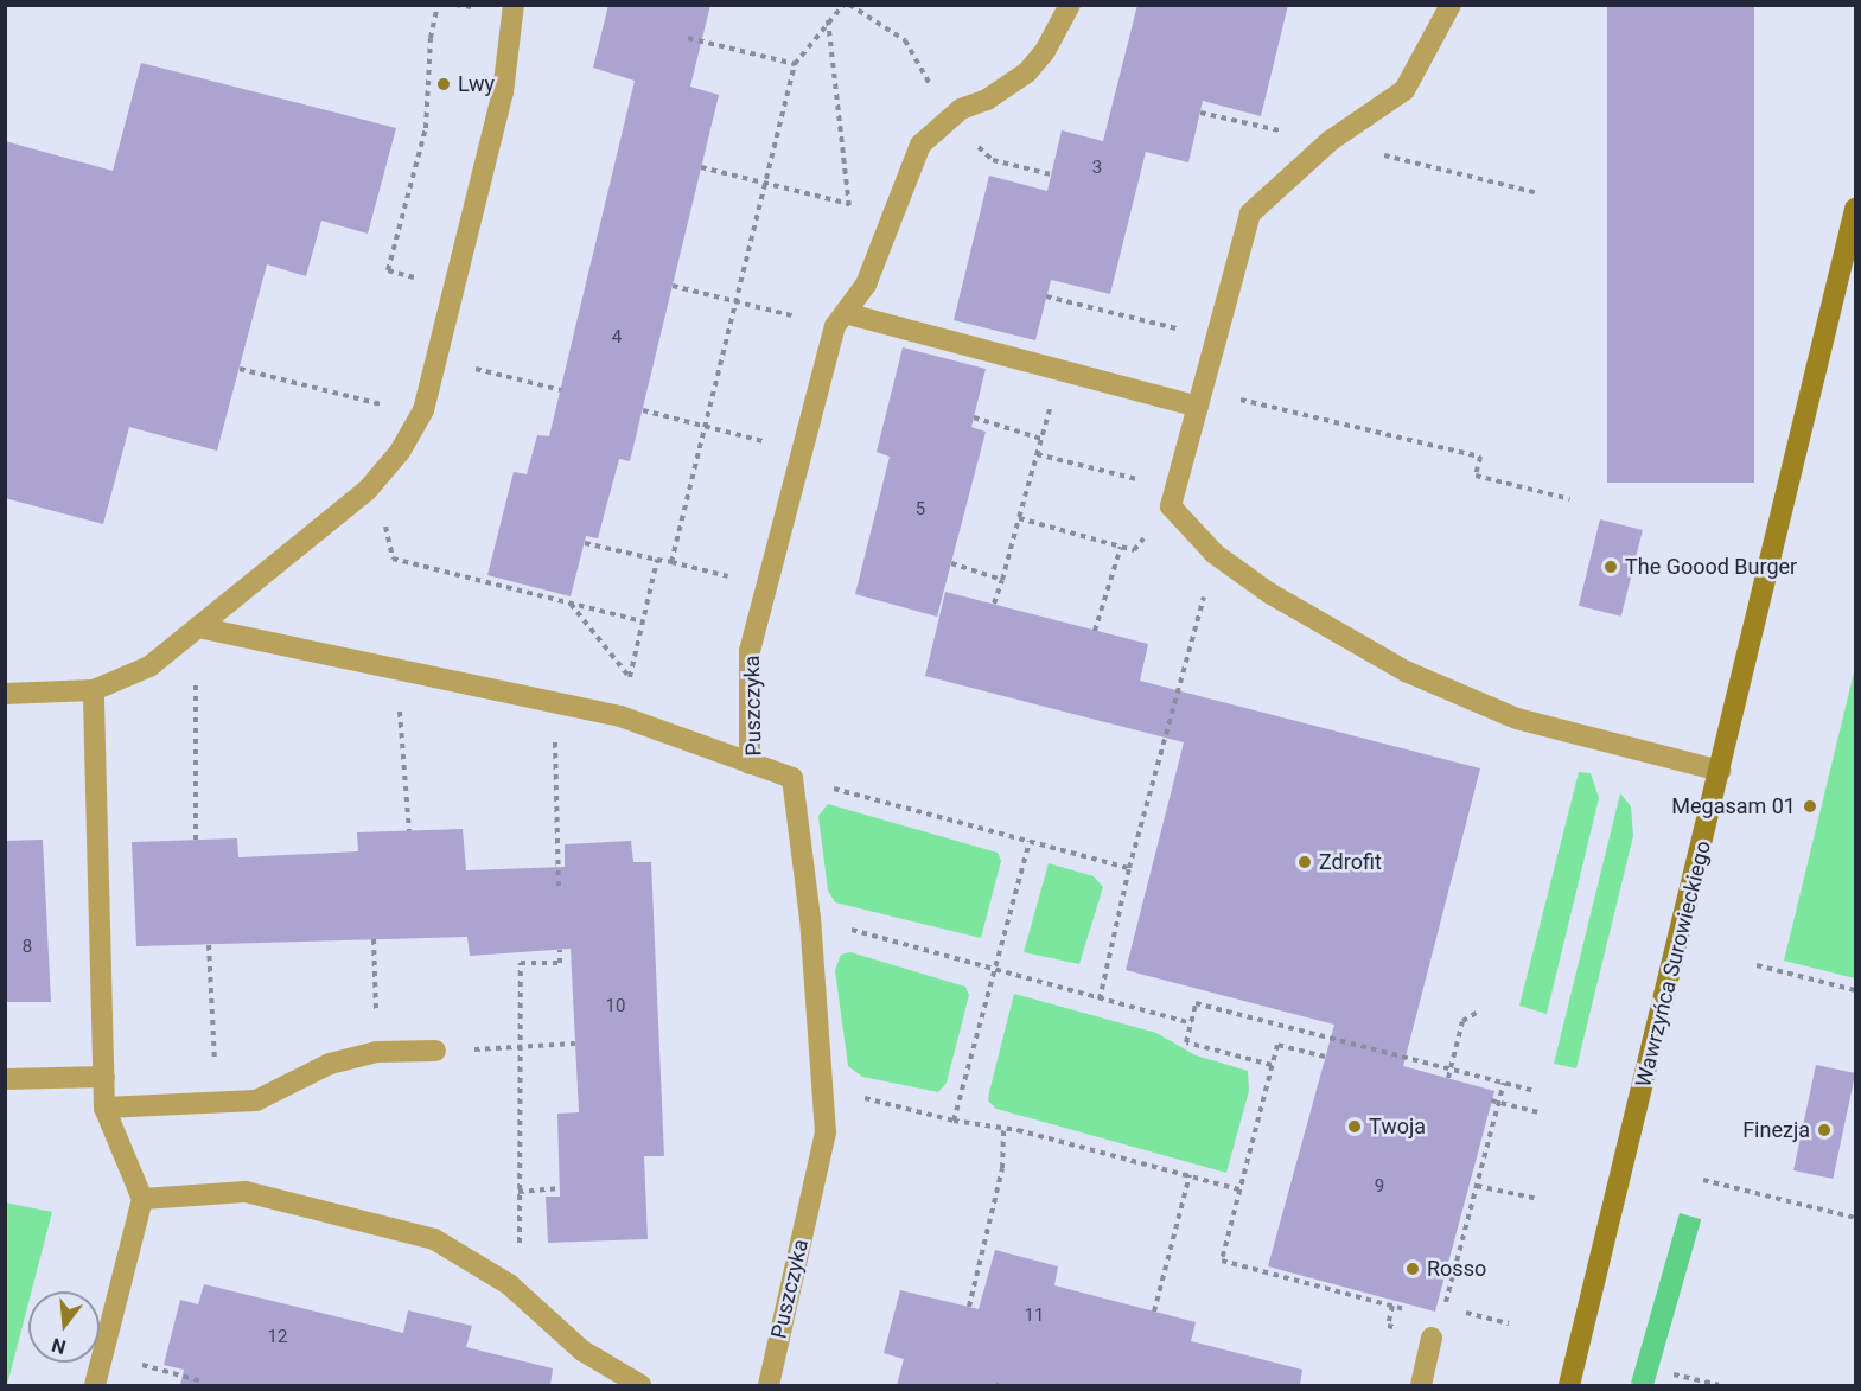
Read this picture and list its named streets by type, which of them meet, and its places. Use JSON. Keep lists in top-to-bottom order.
{
  "streets": {
    "street": ["Puszczyka", "Wawrzyńca Surowieckiego"]
  },
  "places": [
    "Lwy",
    "The Goood Burger",
    "Megasam 01",
    "Zdrofit",
    "Twoja",
    "Finezja",
    "Rosso"
  ],
  "house_numbers": [
    "3",
    "4",
    "5",
    "8",
    "10",
    "9",
    "11",
    "12"
  ],
  "north": "bottom"
}
